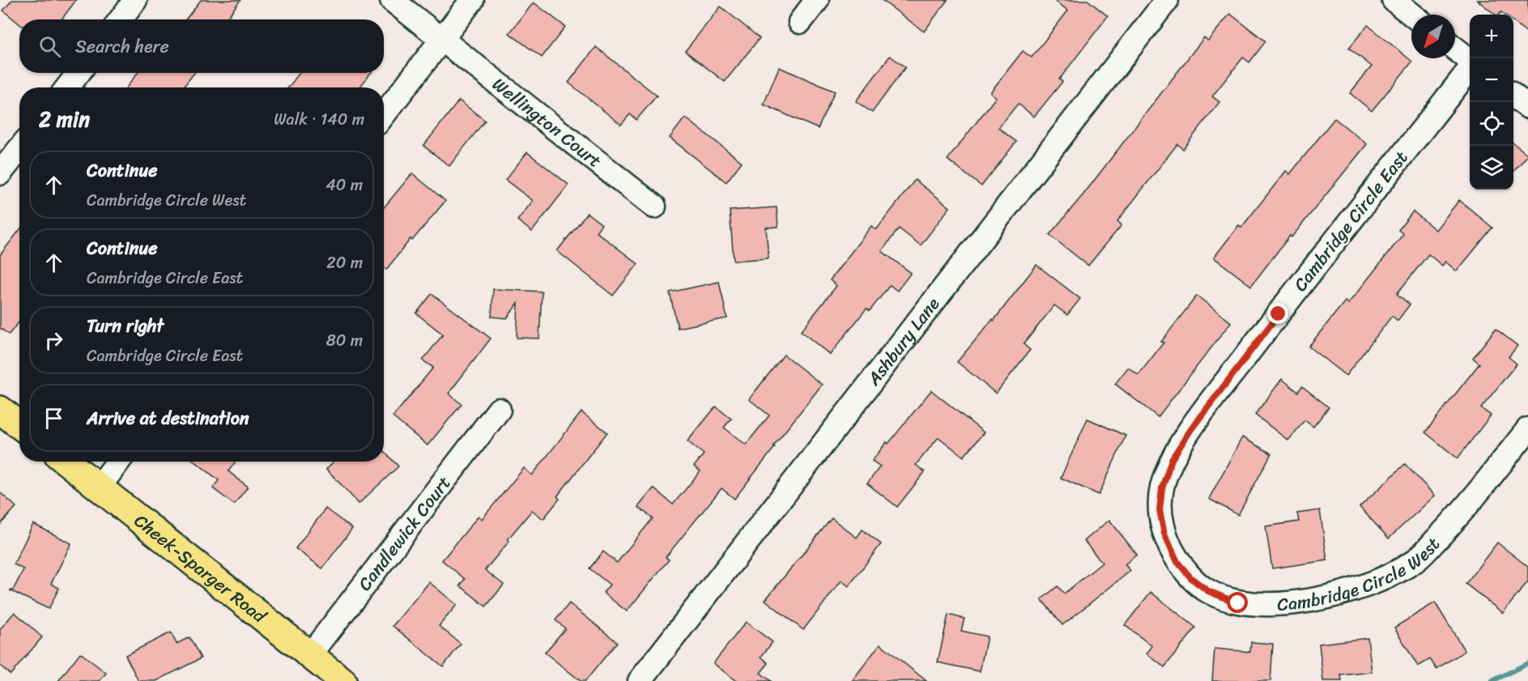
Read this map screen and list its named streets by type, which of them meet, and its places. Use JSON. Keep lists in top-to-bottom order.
{
  "streets": {
    "main road": ["Cheek-Sparger Road"],
    "street": [
      "Wellington Court",
      "Cambridge Circle East",
      "Ashbury Lane",
      "Candlewick Court",
      "Cambridge Circle West"
    ]
  },
  "crossings": [
    ["Cambridge Circle East", "Cambridge Circle West"],
    ["Candlewick Court", "Cheek-Sparger Road"]
  ],
  "north": "bottom left",
  "page": {
    "map_buttons": ["+", "−"],
    "search": "Search here",
    "heading": ["2 min", "Walk · 140 m"],
    "list": [
      ["Continue", "Cambridge Circle West", "40 m"],
      ["Continue", "Cambridge Circle East", "20 m"],
      ["Turn right", "Cambridge Circle East", "80 m"],
      "Arrive at destination"
    ]
  }
}
